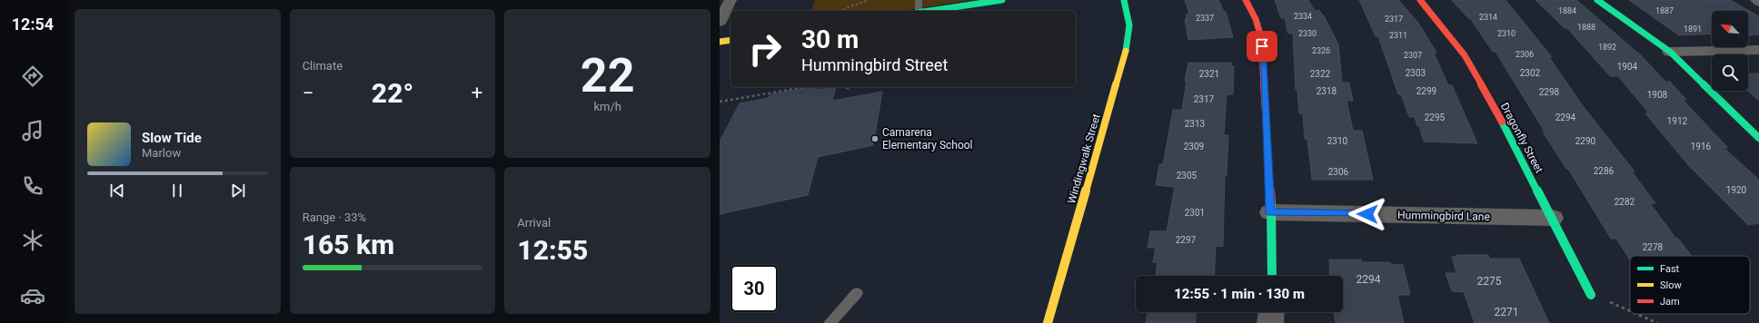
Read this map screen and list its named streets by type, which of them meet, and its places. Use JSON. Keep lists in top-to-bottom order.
{
  "streets": {
    "street": ["Dragonfly Street", "Windingwalk Street", "Hummingbird Lane"]
  },
  "crossings": [
    ["Dragonfly Street", "Hummingbird Lane"]
  ],
  "places": ["Camarena Elementary School"],
  "house_numbers": [
    "1884",
    "1887",
    "2334",
    "2314",
    "2337",
    "2317",
    "1888",
    "1891",
    "2330",
    "2310",
    "2311",
    "1892",
    "2326",
    "2306",
    "2307",
    "1904",
    "2303",
    "2302",
    "2321",
    "2322",
    "2318",
    "2299",
    "2298",
    "1908",
    "2317",
    "2295",
    "2294",
    "1912",
    "2313",
    "2310",
    "2290",
    "2309",
    "1916",
    "2286",
    "2306",
    "2305",
    "1920",
    "2282",
    "2301",
    "2297",
    "2278",
    "2294",
    "2275",
    "2271"
  ],
  "legend": ["Fast", "Slow", "Jam"],
  "north": "top left",
  "page": {
    "tabs": "12:54",
    "tile": [
      "Climate",
      ["22", "km/h"],
      ["Range · 33%", "165 km"],
      ["Arrival", "12:55"]
    ],
    "turn": ["30 m", "Hummingbird Street"],
    "heat": ["−", "22°", "+"],
    "song": ["Slow Tide", "Marlow"],
    "limit": "30",
    "trip": "12:55 · 1 min · 130 m"
  }
}
